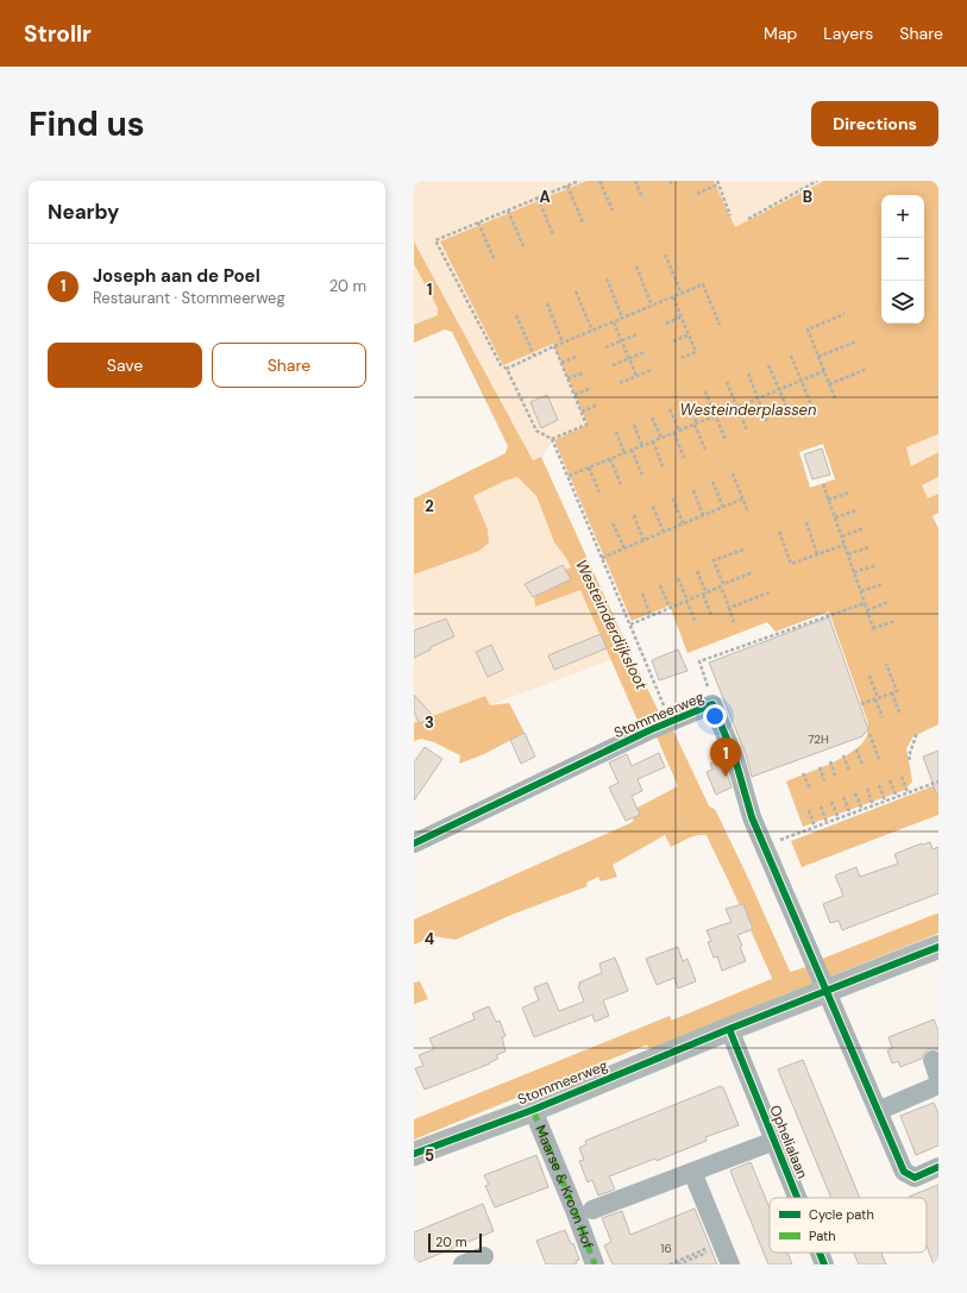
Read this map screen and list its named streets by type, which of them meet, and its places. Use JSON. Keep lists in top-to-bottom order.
{
  "streets": {
    "main road": ["Stommeerweg"],
    "street": ["Ophelialaan", "Maarse & Kroon Hof"]
  },
  "crossings": [
    ["Stommeerweg", "Ophelialaan"],
    ["Stommeerweg", "Maarse & Kroon Hof"],
    ["Ophelialaan", "Maarse & Kroon Hof"]
  ],
  "water": ["Westeinderplassen", "Westeinderdijksloot"],
  "house_numbers": ["72H", "16"],
  "legend": ["Cycle path", "Path"],
  "scale_bar": "20 m",
  "page": {
    "header": "Strollr",
    "nav": ["Map", "Layers", "Share"],
    "buttons": [
      "Directions",
      ["Save", "Share"]
    ],
    "title": "Find us",
    "heading": "Nearby",
    "map_buttons": ["+", "−"],
    "list": [
      {
        "mark": "1",
        "name": "Joseph aan de Poel",
        "note": "Restaurant · Stommeerweg",
        "value": "20 m"
      }
    ],
    "pins": "1",
    "scale": "20 m"
  },
  "grid": {
    "columns": ["A", "B"],
    "rows": [
      "1",
      "2",
      "3",
      "4",
      "5"
    ]
  }
}
